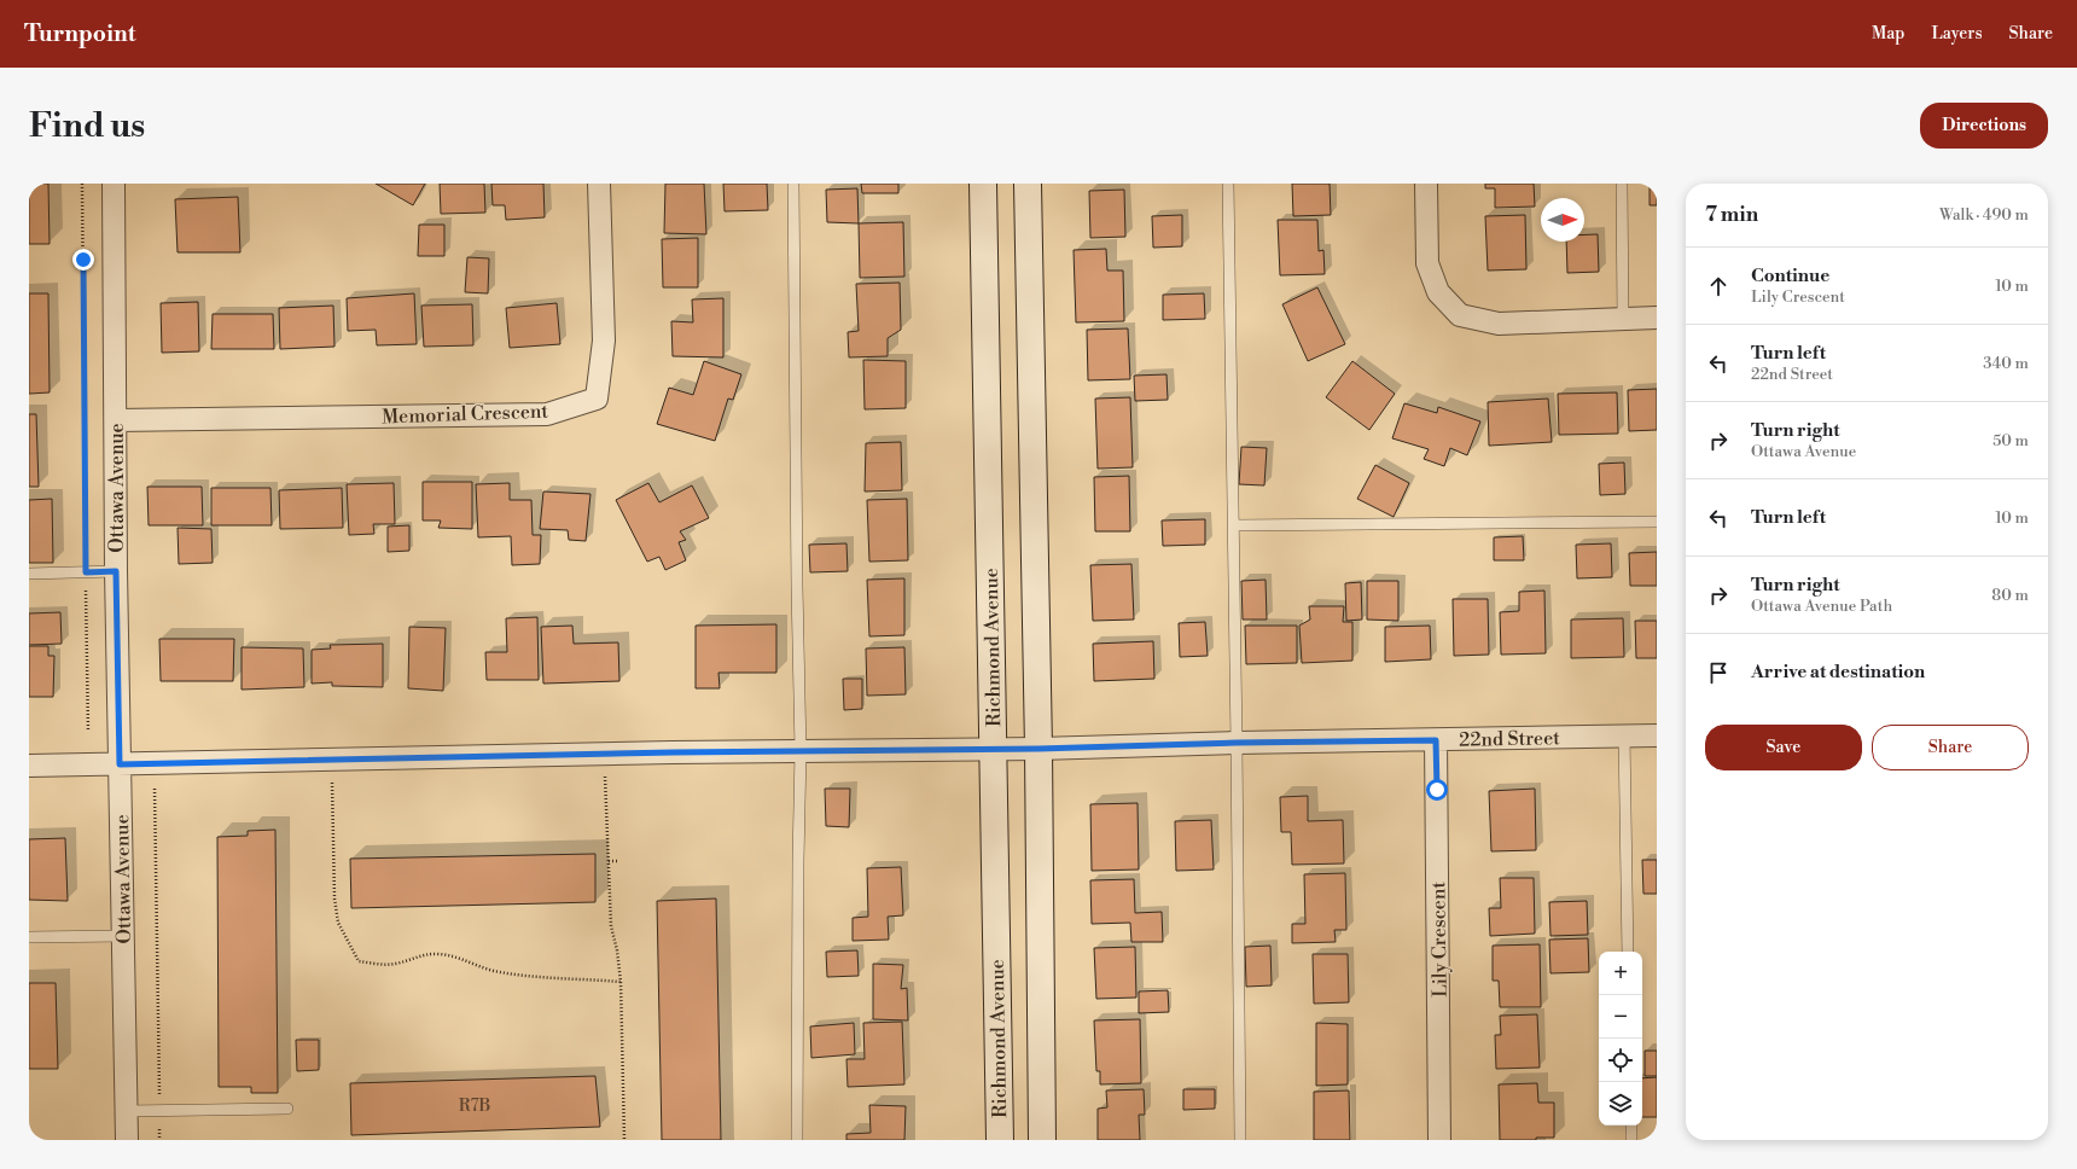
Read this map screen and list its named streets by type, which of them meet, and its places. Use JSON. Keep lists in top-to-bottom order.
{
  "streets": {
    "main road": ["Richmond Avenue"],
    "street": [
      "Memorial Crescent",
      "Ottawa Avenue",
      "22nd Street",
      "Lily Crescent"
    ]
  },
  "crossings": [
    ["Memorial Crescent", "Ottawa Avenue"],
    ["Ottawa Avenue", "22nd Street"],
    ["Richmond Avenue", "22nd Street"],
    ["22nd Street", "Lily Crescent"]
  ],
  "house_numbers": ["R7B"],
  "north": "right",
  "page": {
    "header": "Turnpoint",
    "nav": ["Map", "Layers", "Share"],
    "buttons": [
      "Directions",
      ["Save", "Share"]
    ],
    "title": "Find us",
    "heading": ["7 min", "Walk · 490 m"],
    "list": [
      ["Continue", "Lily Crescent", "10 m"],
      ["Turn left", "22nd Street", "340 m"],
      ["Turn right", "Ottawa Avenue", "50 m"],
      ["Turn left", "10 m"],
      ["Turn right", "Ottawa Avenue Path", "80 m"],
      "Arrive at destination"
    ],
    "map_buttons": ["+", "−"]
  }
}
